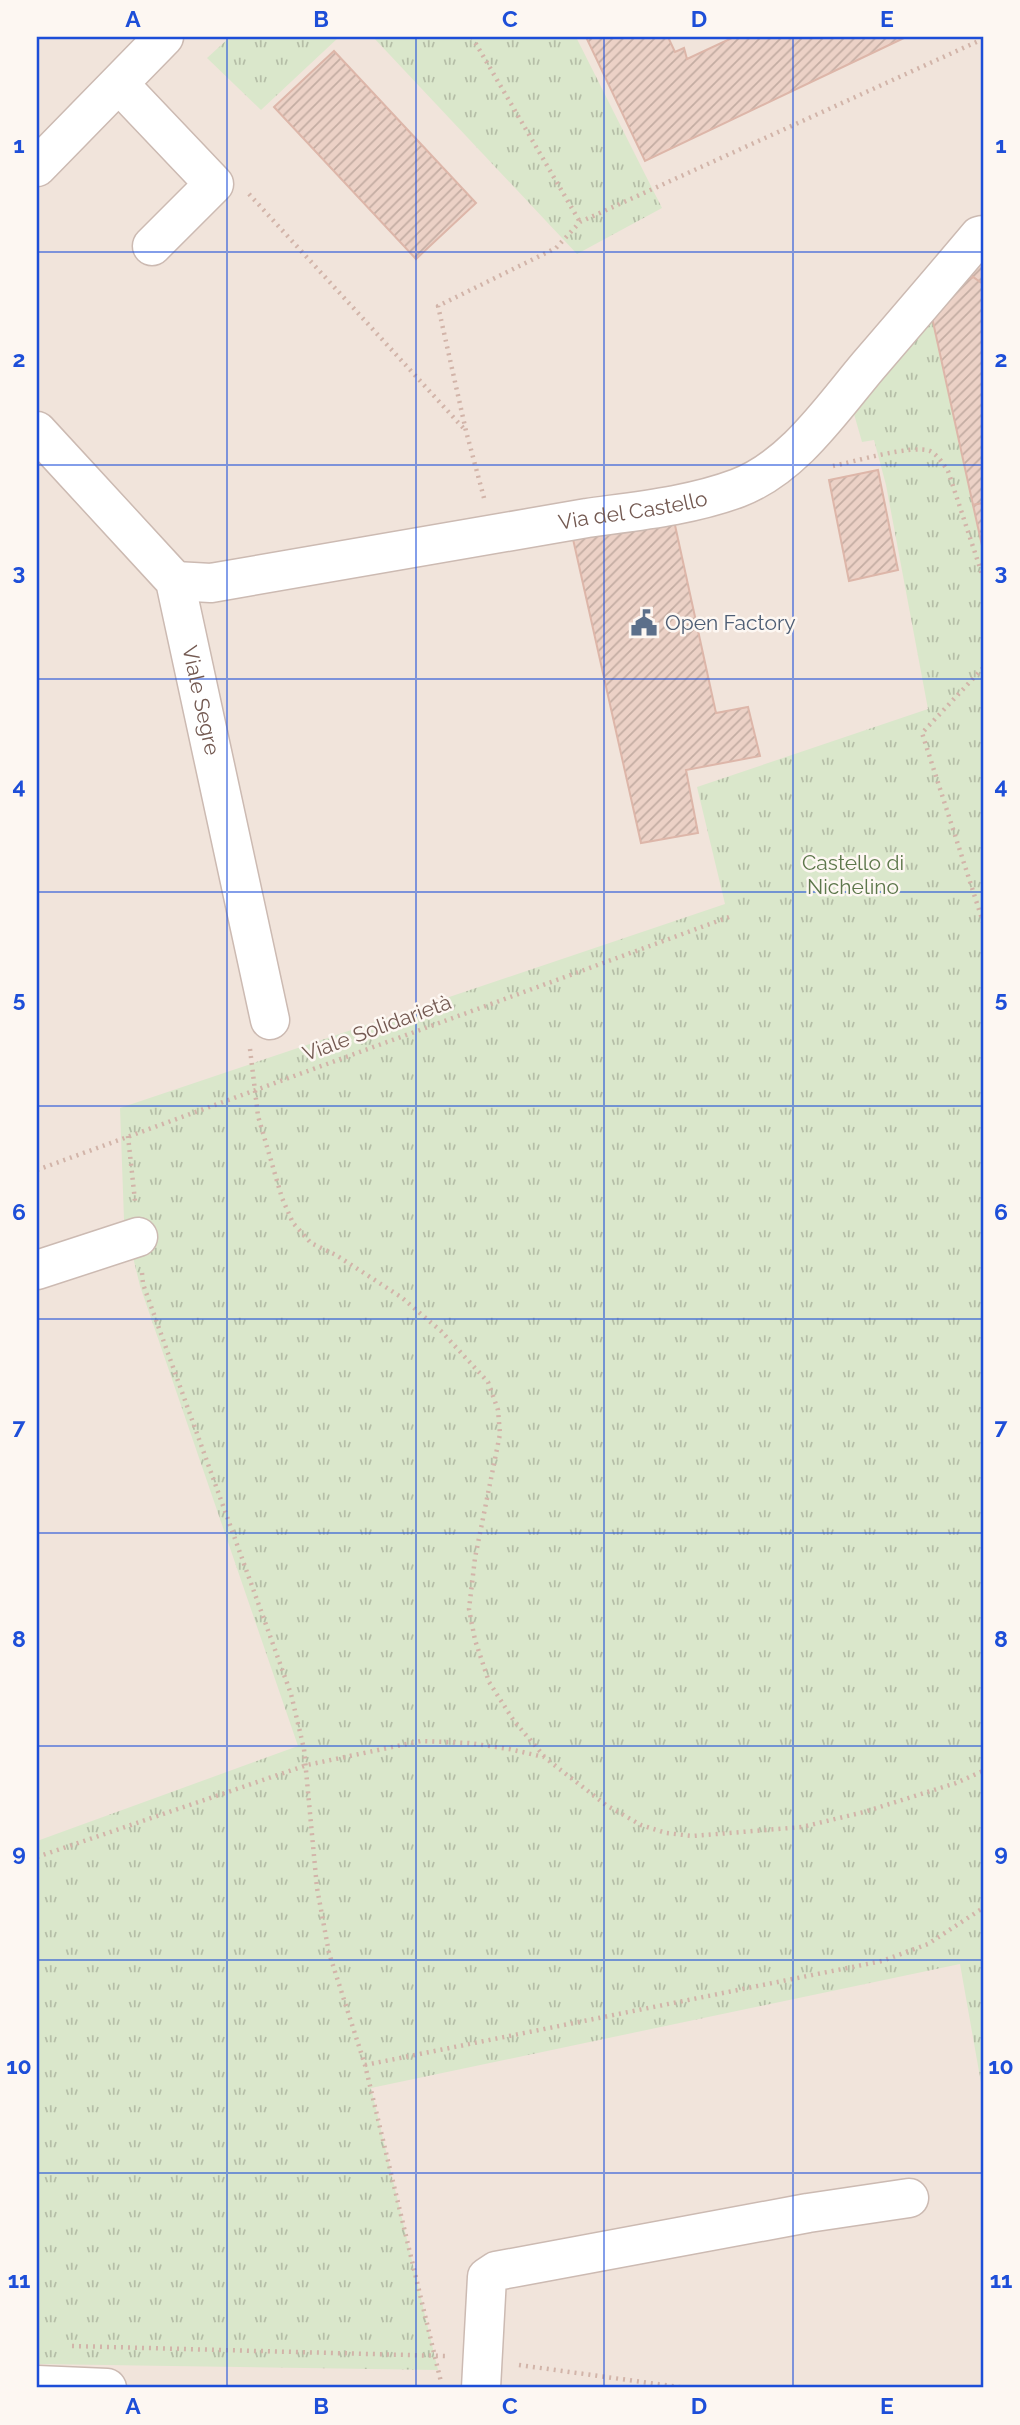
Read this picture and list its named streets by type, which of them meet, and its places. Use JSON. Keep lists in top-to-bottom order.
{
  "streets": {
    "street": ["Via del Castello", "Viale Segre"],
    "path": ["Viale Solidarietà"]
  },
  "crossings": [
    ["Via del Castello", "Viale Segre"]
  ],
  "parks": ["Castello di Nichelino"],
  "places": {
    "public building": ["Open Factory"]
  },
  "grid": {
    "columns": [
      "A",
      "B",
      "C",
      "D",
      "E"
    ],
    "rows": [
      "1",
      "2",
      "3",
      "4",
      "5",
      "6",
      "7",
      "8",
      "9",
      "10",
      "11"
    ]
  }
}
